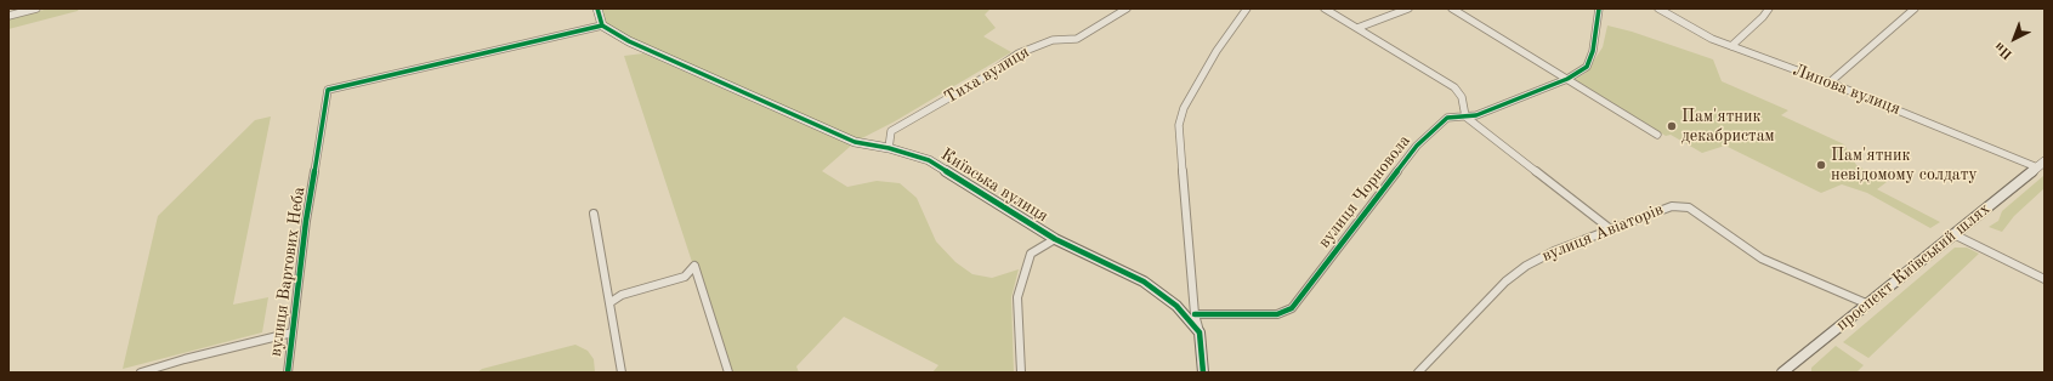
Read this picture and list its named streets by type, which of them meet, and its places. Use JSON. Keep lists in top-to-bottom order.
{
  "streets": {
    "street": [
      "Тиха вулиця",
      "Липова вулиця",
      "Київська вулиця",
      "вулиця Чорновола",
      "вулиця Авіаторів",
      "проспект Київський шлях",
      "вулиця Вартових Неба"
    ]
  },
  "crossings": [
    ["Тиха вулиця", "Київська вулиця"],
    ["Липова вулиця", "проспект Київський шлях"],
    ["Київська вулиця", "вулиця Вартових Неба"],
    ["вулиця Авіаторів", "проспект Київський шлях"]
  ],
  "places": ["Пам'ятник декабристам", "Пам'ятник невідомому солдату"],
  "north": "bottom left"
}
